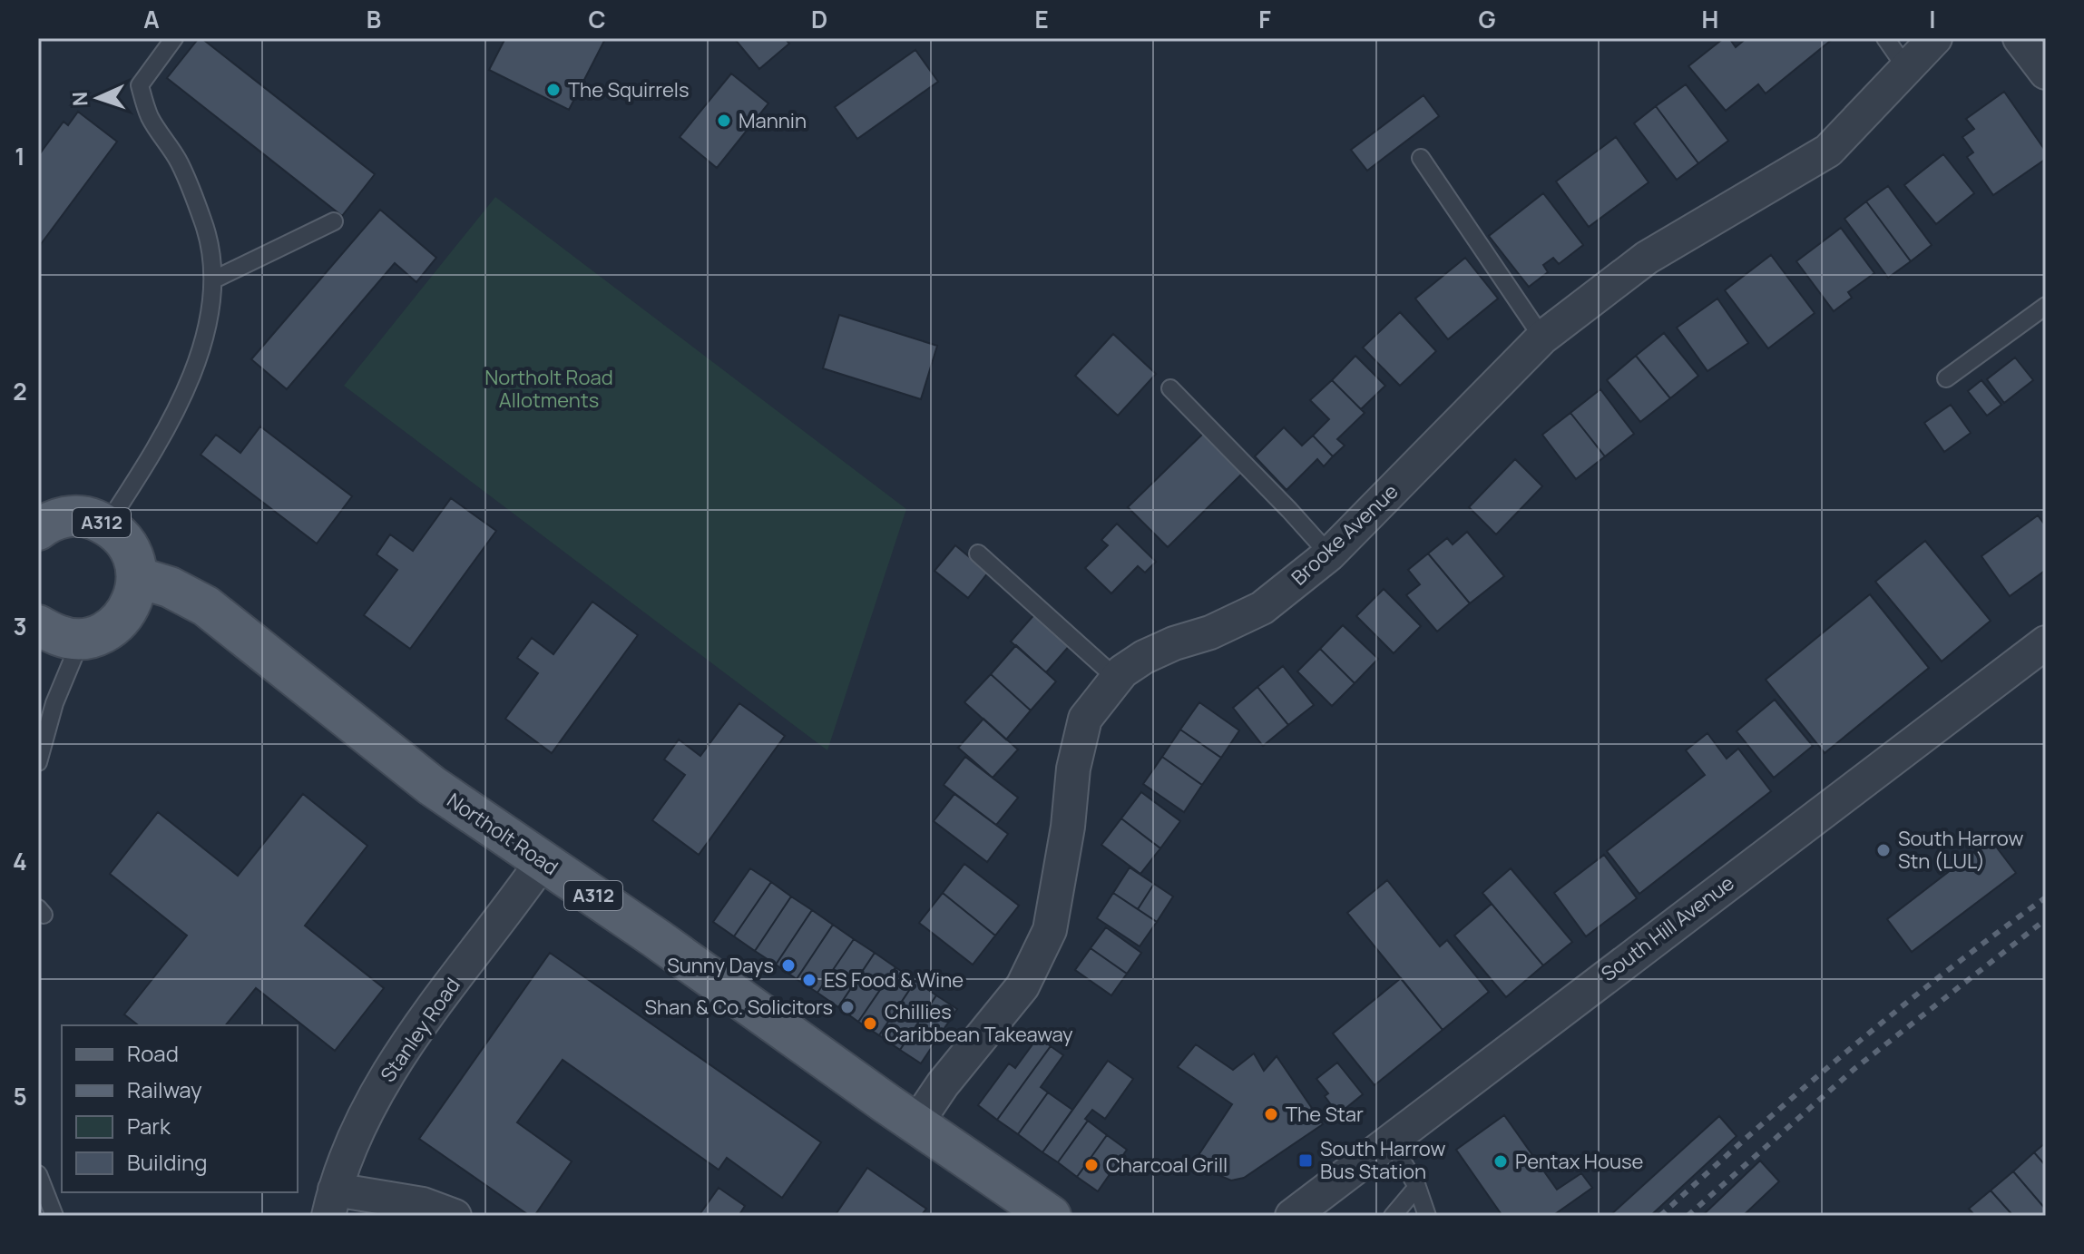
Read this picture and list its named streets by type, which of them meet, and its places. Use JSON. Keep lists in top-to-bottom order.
{
  "streets": {
    "main road": ["A312", "Northolt Road"],
    "street": ["Brooke Avenue", "South Hill Avenue", "Stanley Road"]
  },
  "crossings": [
    ["A312", "Northolt Road"],
    ["Brooke Avenue", "Northolt Road"],
    ["Northolt Road", "Stanley Road"]
  ],
  "parks": ["Northolt Road Allotments"],
  "places": {
    "other": [
      "The Squirrels",
      "Mannin",
      "South Harrow Stn (LUL)",
      "Sunny Days",
      "ES Food & Wine",
      "Shan & Co. Solicitors",
      "Chillies Caribbean Takeaway",
      "The Star",
      "Pentax House",
      "Charcoal Grill"
    ],
    "transit": ["South Harrow Bus Station"]
  },
  "legend": [
    "Road",
    "Railway",
    "Park",
    "Building"
  ],
  "north": "left",
  "grid": {
    "columns": [
      "A",
      "B",
      "C",
      "D",
      "E",
      "F",
      "G",
      "H",
      "I"
    ],
    "rows": [
      "1",
      "2",
      "3",
      "4",
      "5"
    ]
  }
}
